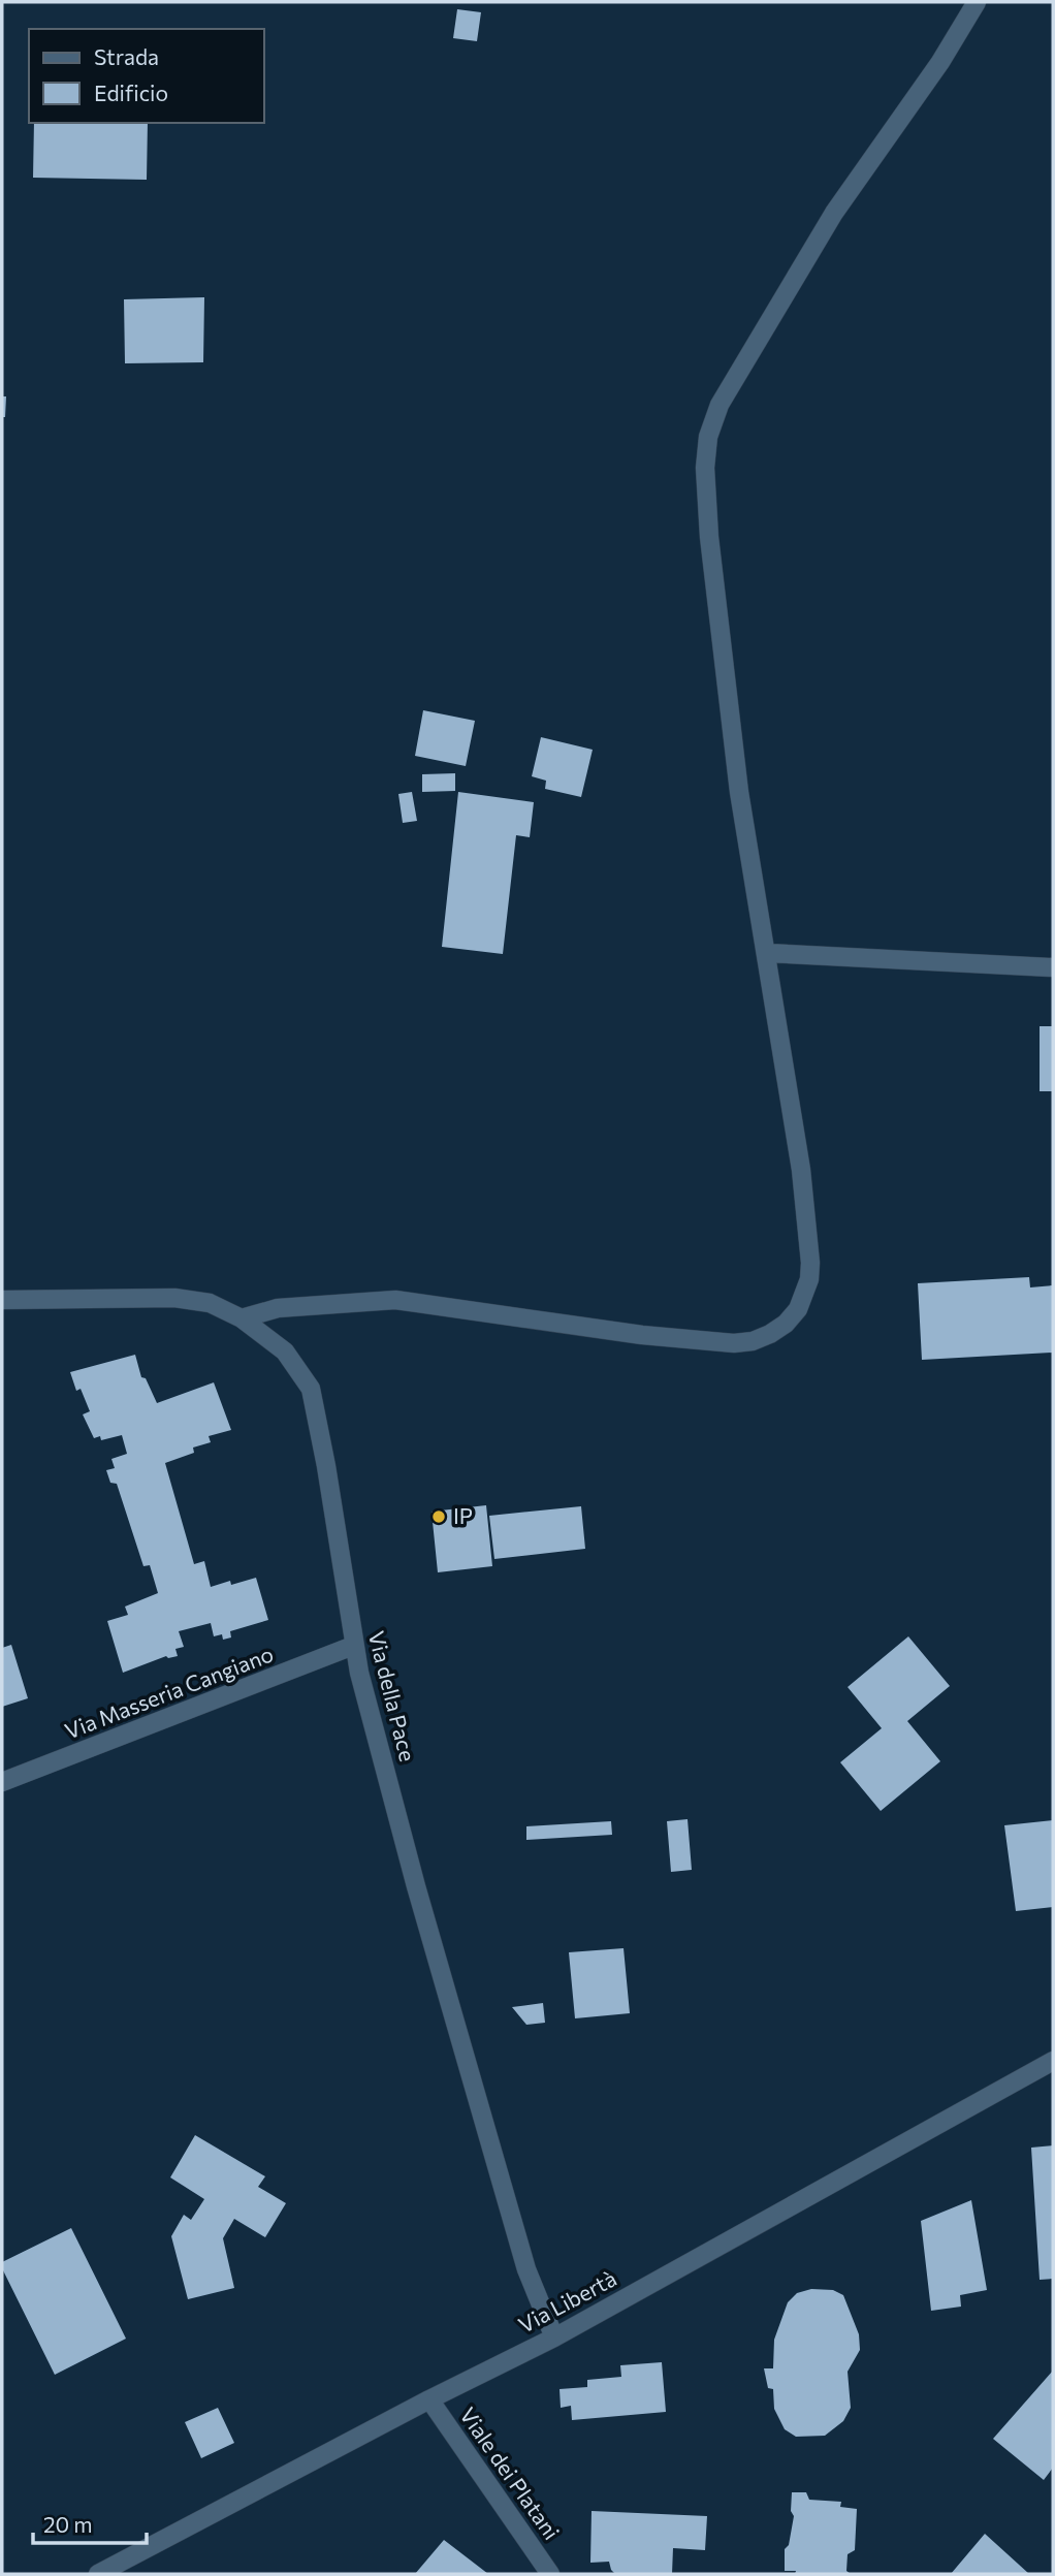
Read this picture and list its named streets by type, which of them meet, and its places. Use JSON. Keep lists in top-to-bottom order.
{
  "streets": {
    "street": [
      "Via Masseria Cangiano",
      "Via della Pace",
      "Via Libertà",
      "Viale dei Platani"
    ]
  },
  "crossings": [
    ["Via Masseria Cangiano", "Via della Pace"],
    ["Via della Pace", "Via Libertà"],
    ["Via Libertà", "Viale dei Platani"]
  ],
  "places": ["IP"],
  "legend": ["Strada", "Edificio"],
  "scale_bar": "20 m"
}
